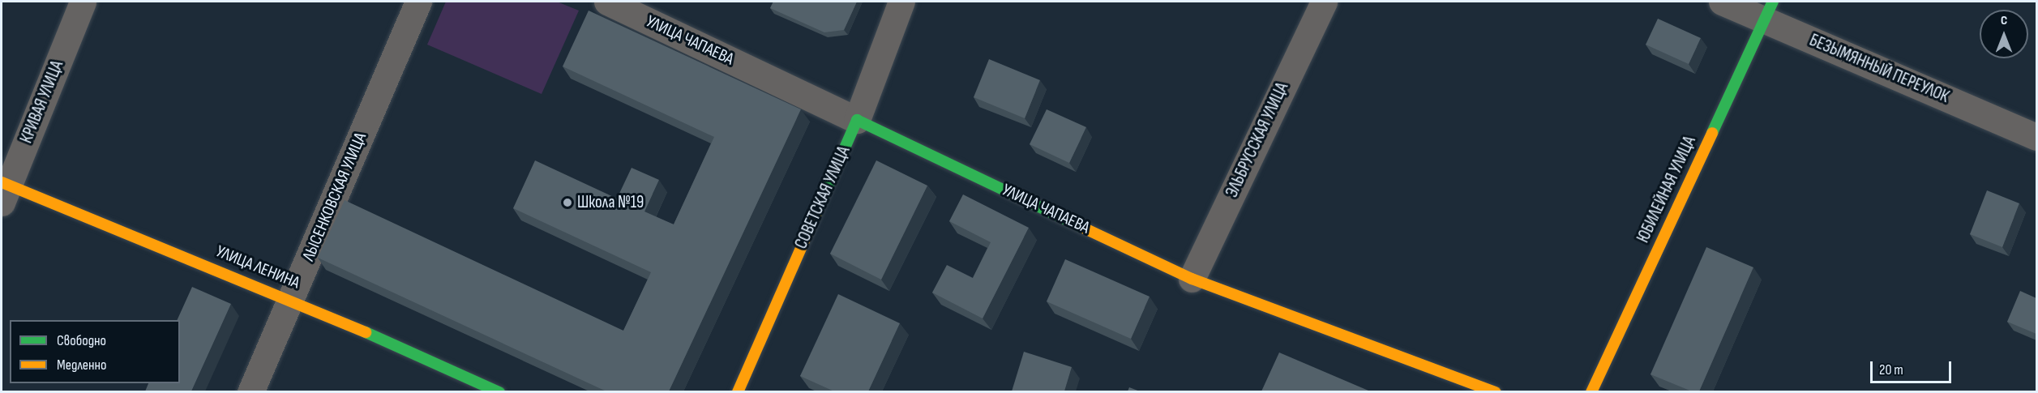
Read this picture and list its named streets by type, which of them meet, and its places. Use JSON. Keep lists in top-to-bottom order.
{
  "streets": {
    "main road": [
      "УЛИЦА ЧАПАЕВА",
      "ЮБИЛЕЙНАЯ УЛИЦА",
      "СОВЕТСКАЯ УЛИЦА",
      "УЛИЦА ЛЕНИНА"
    ],
    "street": [
      "БЕЗЫМЯННЫЙ ПЕРЕУЛОК",
      "КРИВАЯ УЛИЦА",
      "ЭЛЬБРУССКАЯ УЛИЦА",
      "ЛЫСЕНКОВСКАЯ УЛИЦА"
    ]
  },
  "crossings": [
    ["УЛИЦА ЧАПАЕВА", "ЭЛЬБРУССКАЯ УЛИЦА"],
    ["УЛИЦА ЧАПАЕВА", "СОВЕТСКАЯ УЛИЦА"],
    ["БЕЗЫМЯННЫЙ ПЕРЕУЛОК", "ЮБИЛЕЙНАЯ УЛИЦА"],
    ["КРИВАЯ УЛИЦА", "УЛИЦА ЛЕНИНА"],
    ["ЛЫСЕНКОВСКАЯ УЛИЦА", "УЛИЦА ЛЕНИНА"]
  ],
  "places": ["Школа №19"],
  "legend": ["Свободно", "Медленно"],
  "scale_bar": "20 m",
  "north": "top"
}
